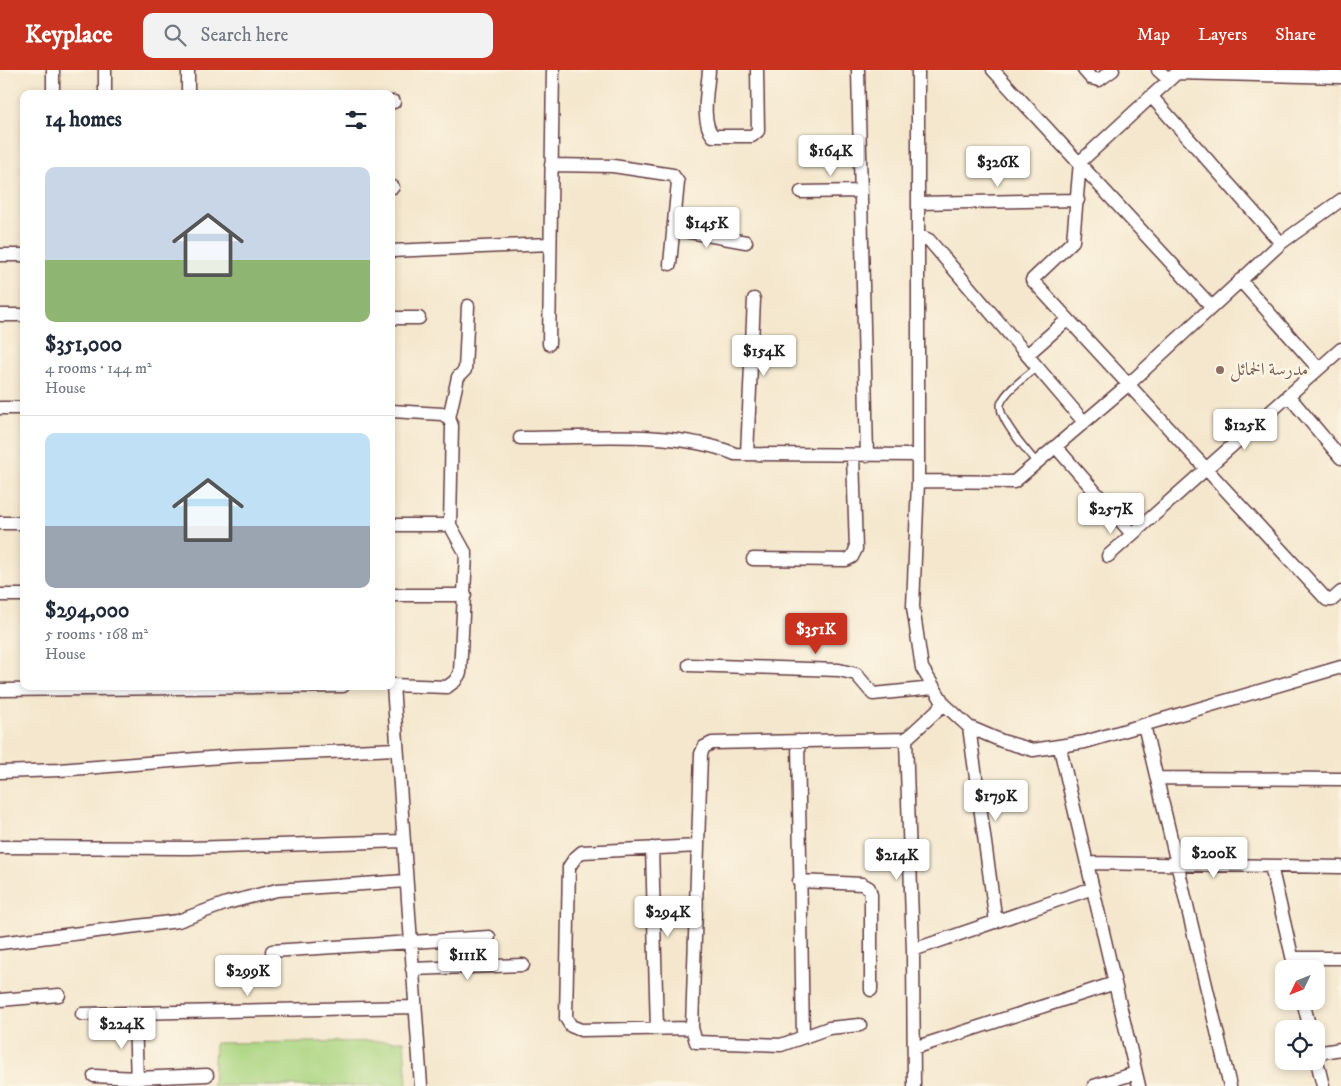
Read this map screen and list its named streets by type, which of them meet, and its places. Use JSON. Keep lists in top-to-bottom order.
{
  "places": ["مدرسة الخمائل"],
  "north": "bottom left",
  "page": {
    "header": "Keyplace",
    "search": "Search here",
    "nav": ["Map", "Layers", "Share"],
    "heading": "14 homes",
    "price": [
      "$164K",
      "$326K",
      "$145K",
      "$154K",
      "$125K",
      "$257K",
      "$351K",
      "$179K",
      "$200K",
      "$214K",
      "$294K",
      "$111K",
      "$299K",
      "$224K"
    ],
    "list": [
      {
        "name": "$351,000",
        "note": "4 rooms · 144 m² · House"
      },
      {
        "name": "$294,000",
        "note": "5 rooms · 168 m² · House"
      }
    ]
  }
}
